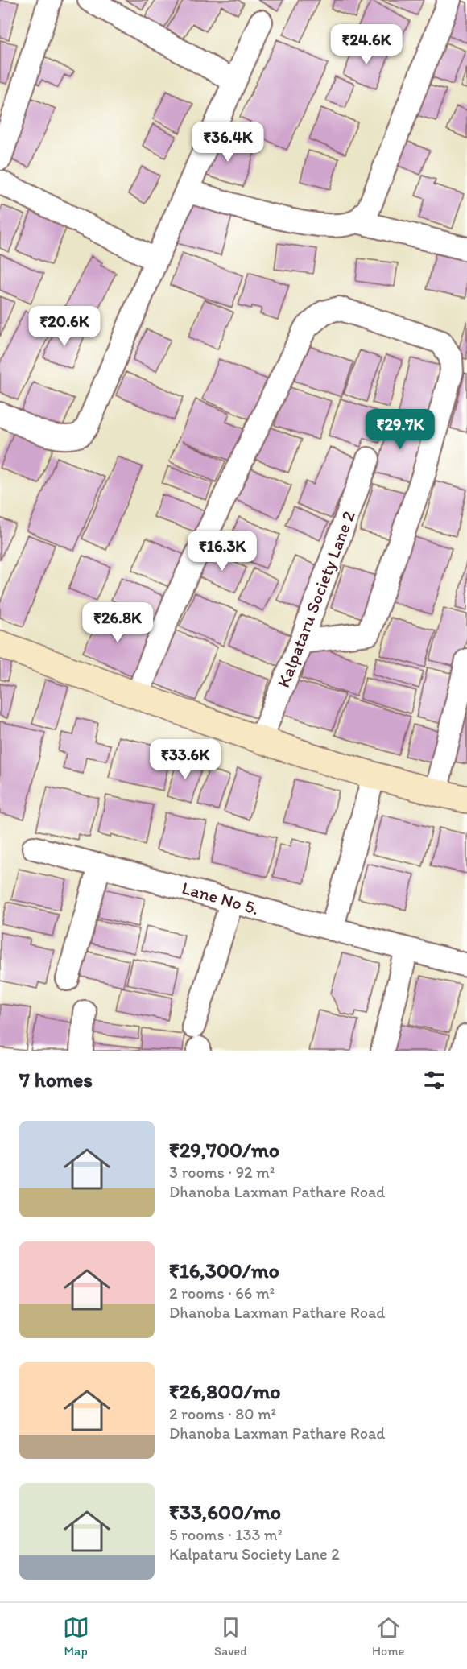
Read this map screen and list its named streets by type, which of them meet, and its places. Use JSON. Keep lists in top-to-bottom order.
{
  "streets": {
    "street": ["Kalpataru Society Lane 2", "Lane No 5."]
  },
  "page": {
    "price": [
      "₹24.6K",
      "₹36.4K",
      "₹20.6K",
      "₹29.7K",
      "₹16.3K",
      "₹26.8K",
      "₹33.6K"
    ],
    "heading": "7 homes",
    "list": [
      {
        "name": "₹29,700/mo",
        "note": "3 rooms · 92 m² · Dhanoba Laxman Pathare Road"
      },
      {
        "name": "₹16,300/mo",
        "note": "2 rooms · 66 m² · Dhanoba Laxman Pathare Road"
      },
      {
        "name": "₹26,800/mo",
        "note": "2 rooms · 80 m² · Dhanoba Laxman Pathare Road"
      },
      {
        "name": "₹33,600/mo",
        "note": "5 rooms · 133 m² · Kalpataru Society Lane 2"
      }
    ],
    "tabs": ["Map", "Saved", "Home"]
  }
}
